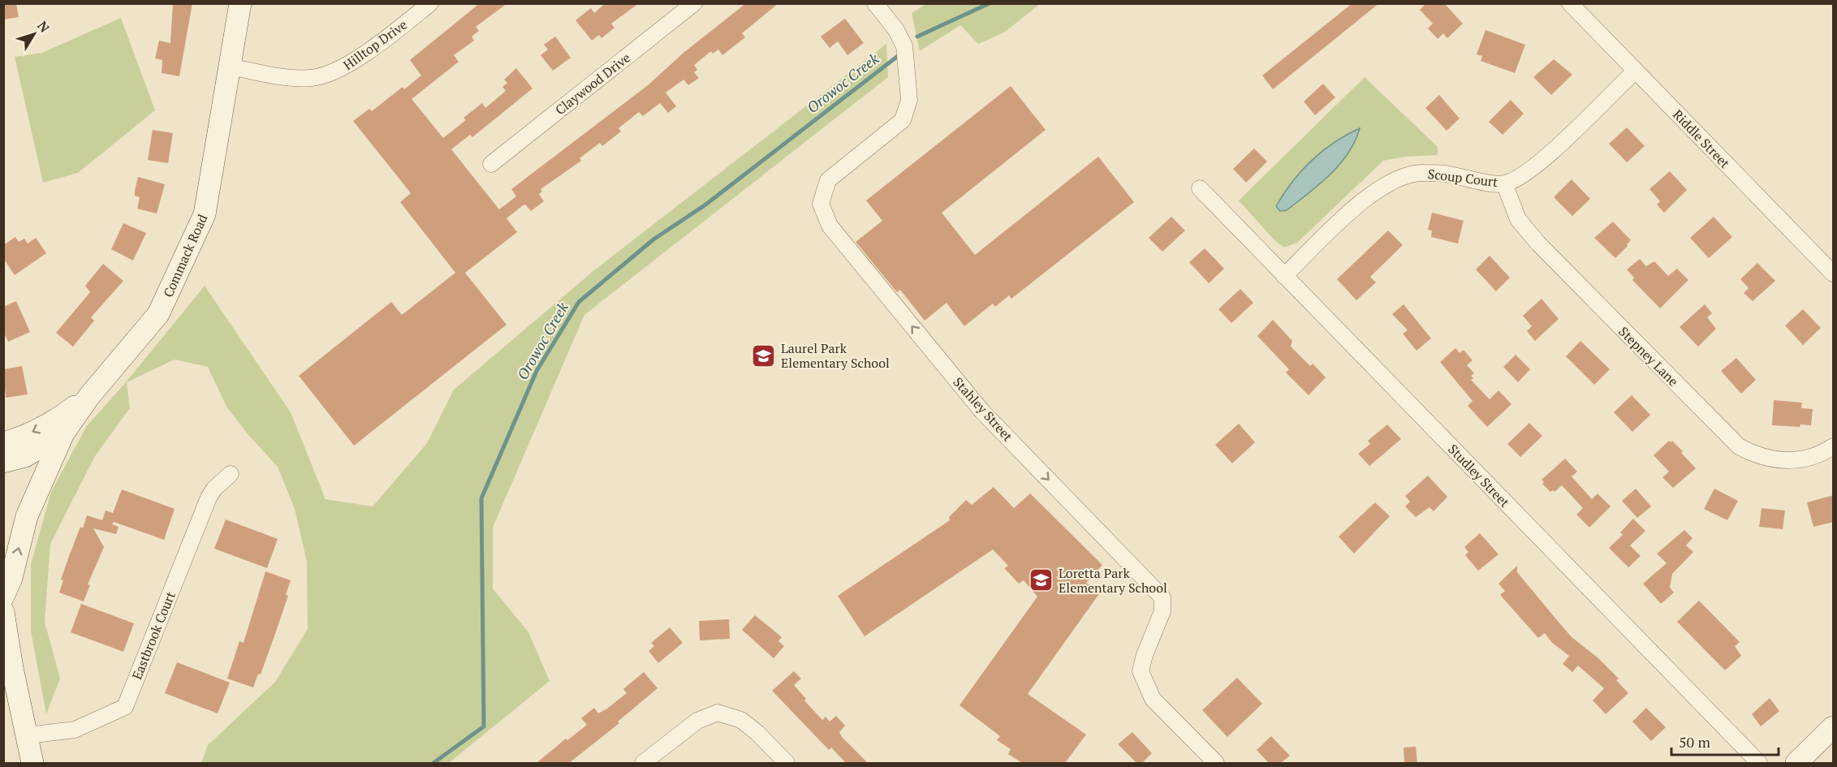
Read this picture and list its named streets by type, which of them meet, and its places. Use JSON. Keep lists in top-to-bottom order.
{
  "streets": {
    "street": [
      "Hilltop Drive",
      "Claywood Drive",
      "Riddle Street",
      "Scoup Court",
      "Commack Road",
      "Stepney Lane",
      "Stahley Street",
      "Studley Street",
      "Eastbrook Court"
    ]
  },
  "crossings": [
    ["Hilltop Drive", "Commack Road"],
    ["Riddle Street", "Scoup Court"],
    ["Scoup Court", "Stepney Lane"],
    ["Scoup Court", "Studley Street"]
  ],
  "water": ["Orowoc Creek"],
  "places": {
    "school or university": ["Laurel Park Elementary School", "Loretta Park Elementary School"]
  },
  "scale_bar": "50 m",
  "north": "top right"
}
